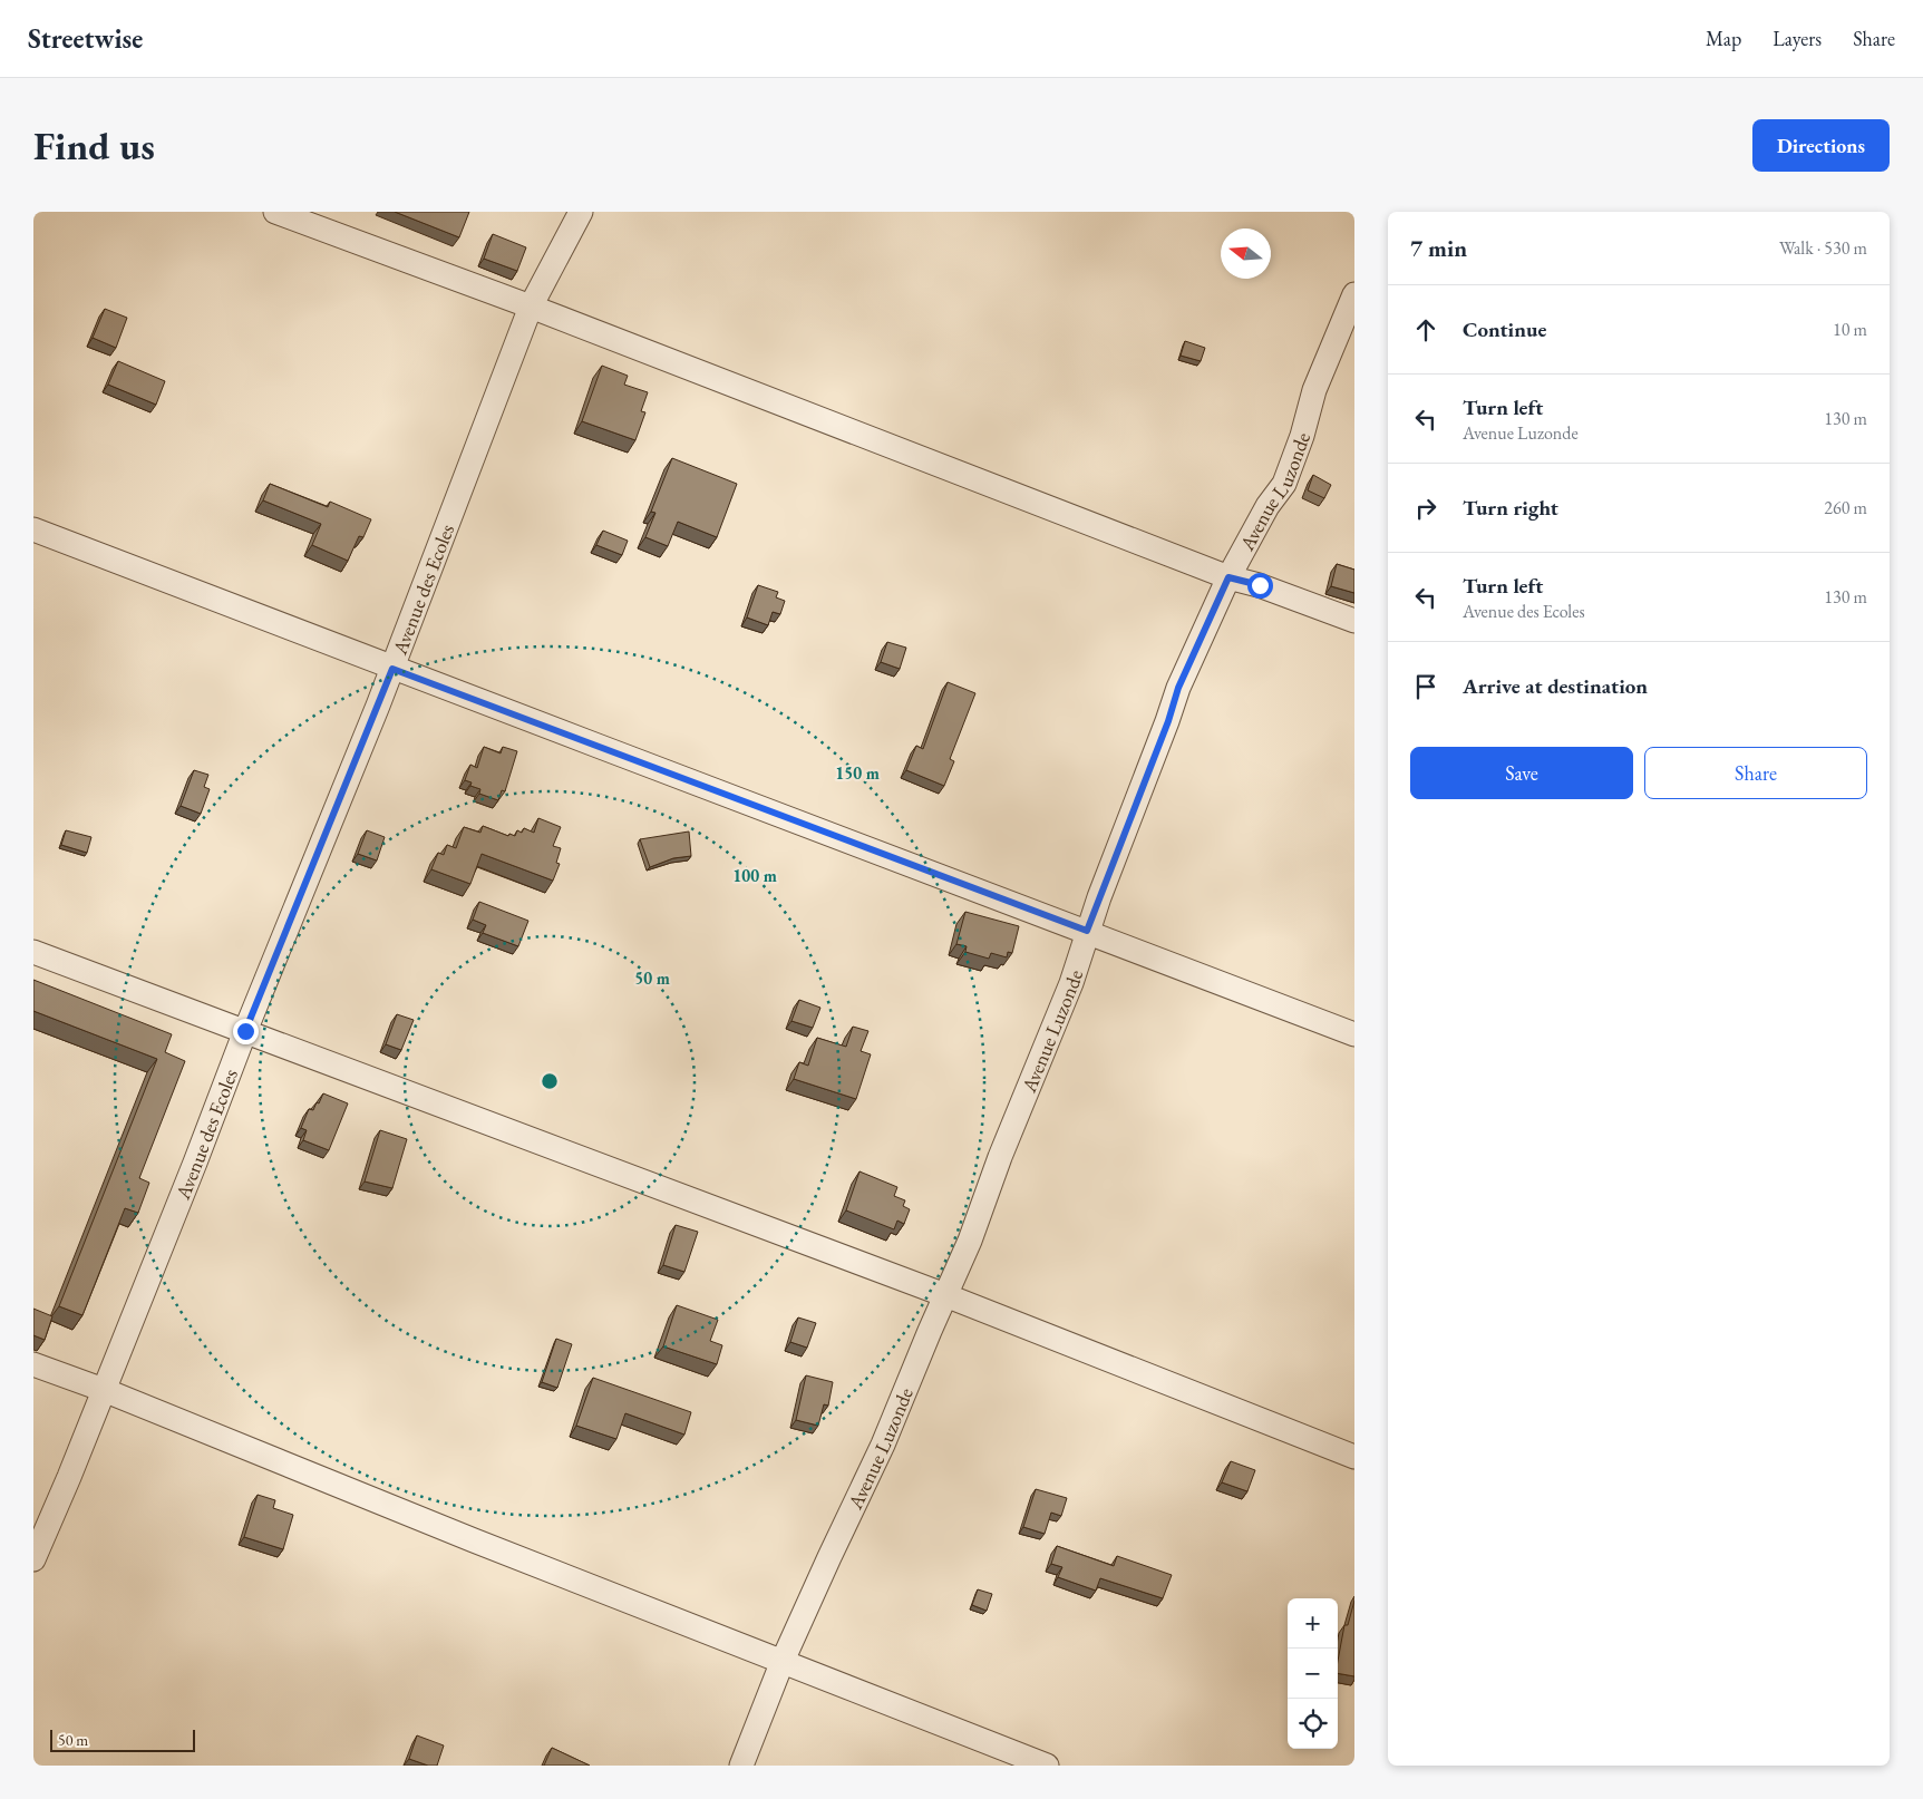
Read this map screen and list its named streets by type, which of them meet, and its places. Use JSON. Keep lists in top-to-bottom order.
{
  "streets": {
    "street": ["Avenue Luzonde", "Avenue des Ecoles"]
  },
  "scale_bar": "50 m",
  "north": "left",
  "page": {
    "header": "Streetwise",
    "nav": ["Map", "Layers", "Share"],
    "buttons": [
      "Directions",
      ["Save", "Share"]
    ],
    "title": "Find us",
    "heading": ["7 min", "Walk · 530 m"],
    "list": [
      ["Continue", "10 m"],
      ["Turn left", "Avenue Luzonde", "130 m"],
      ["Turn right", "260 m"],
      ["Turn left", "Avenue des Ecoles", "130 m"],
      "Arrive at destination"
    ],
    "map_buttons": ["+", "−"],
    "scale": "50 m"
  },
  "rings": ["150 m", "100 m", "50 m"]
}
